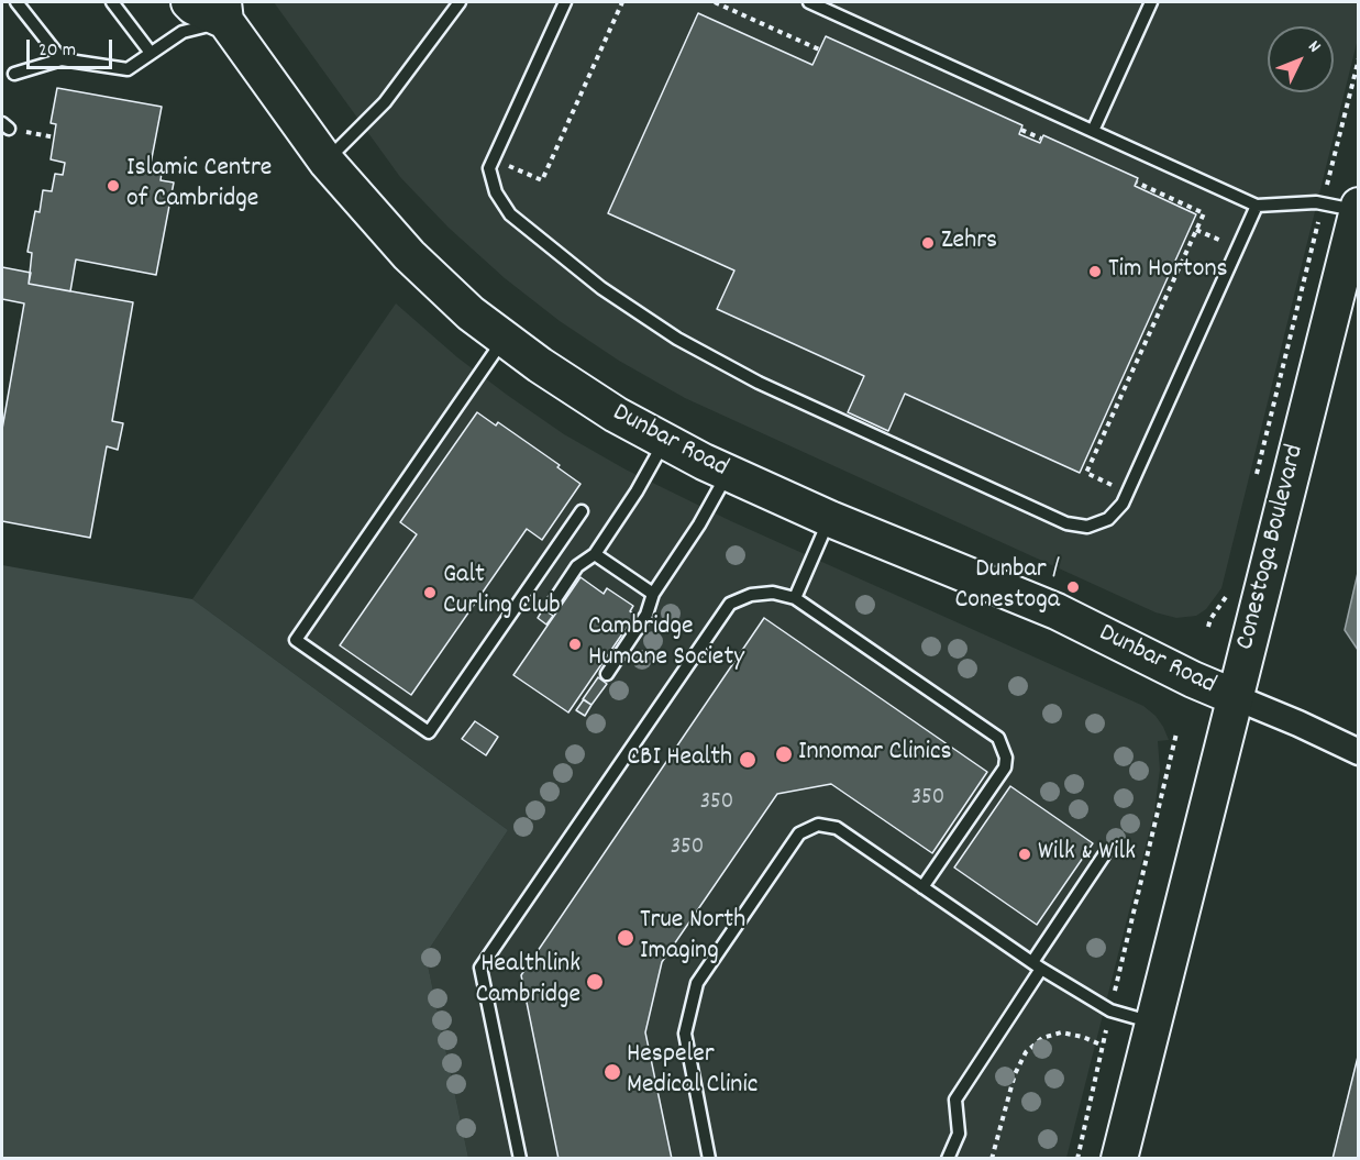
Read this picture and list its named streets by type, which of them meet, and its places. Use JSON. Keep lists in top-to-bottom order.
{
  "streets": {
    "street": ["Dunbar Road", "Conestoga Boulevard"]
  },
  "crossings": [
    ["Dunbar Road", "Conestoga Boulevard"]
  ],
  "places": [
    "Islamic Centre of Cambridge",
    "Zehrs",
    "Tim Hortons",
    "Dunbar / Conestoga",
    "Galt Curling Club",
    "Cambridge Humane Society",
    "Innomar Clinics",
    "CBI Health",
    "Wilk & Wilk",
    "True North Imaging",
    "Healthlink Cambridge",
    "Hespeler Medical Clinic"
  ],
  "house_numbers": ["350", "350", "350"],
  "scale_bar": "20 m",
  "north": "top right"
}
